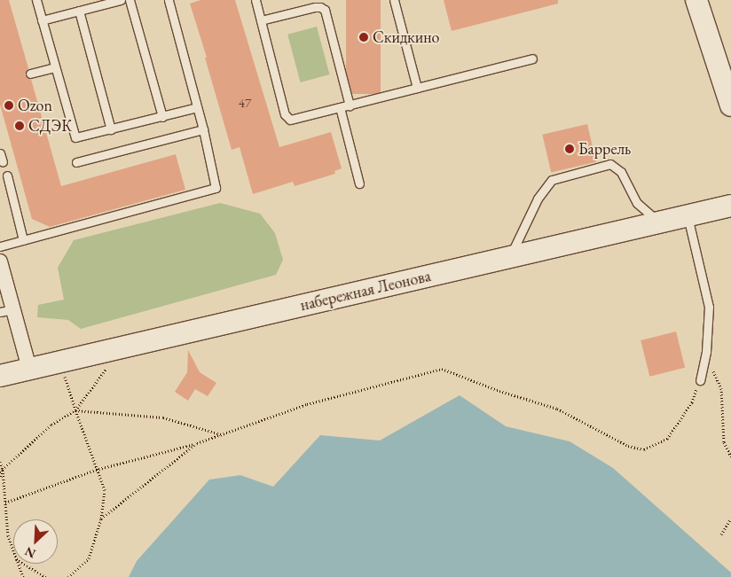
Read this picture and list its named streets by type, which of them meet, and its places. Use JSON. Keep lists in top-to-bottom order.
{
  "streets": {
    "main road": ["набережная Леонова"]
  },
  "places": [
    "Скидкино",
    "Ozon",
    "СДЭК",
    "Баррель"
  ],
  "house_numbers": ["47"],
  "north": "bottom left"
}
